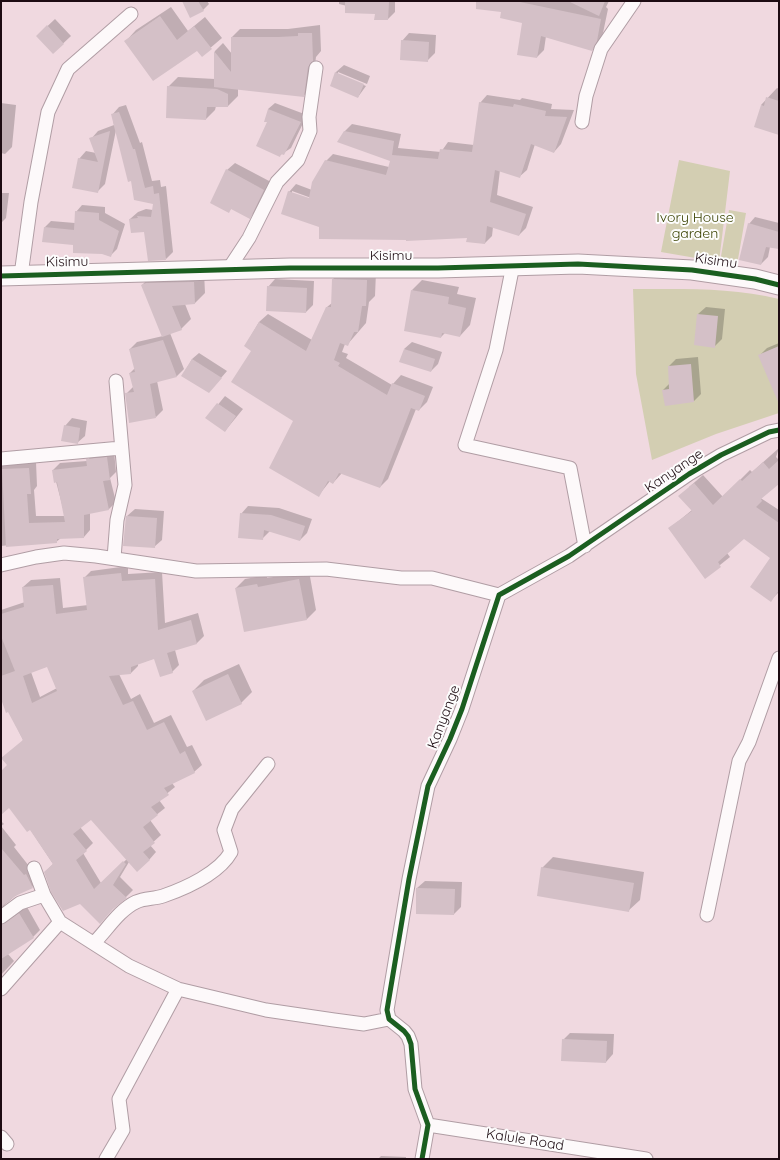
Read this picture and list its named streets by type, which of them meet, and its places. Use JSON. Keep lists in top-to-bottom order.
{
  "streets": {
    "street": ["Kisimu", "Kanyange", "Kalule Road"]
  },
  "parks": ["Ivory House garden"]
}
